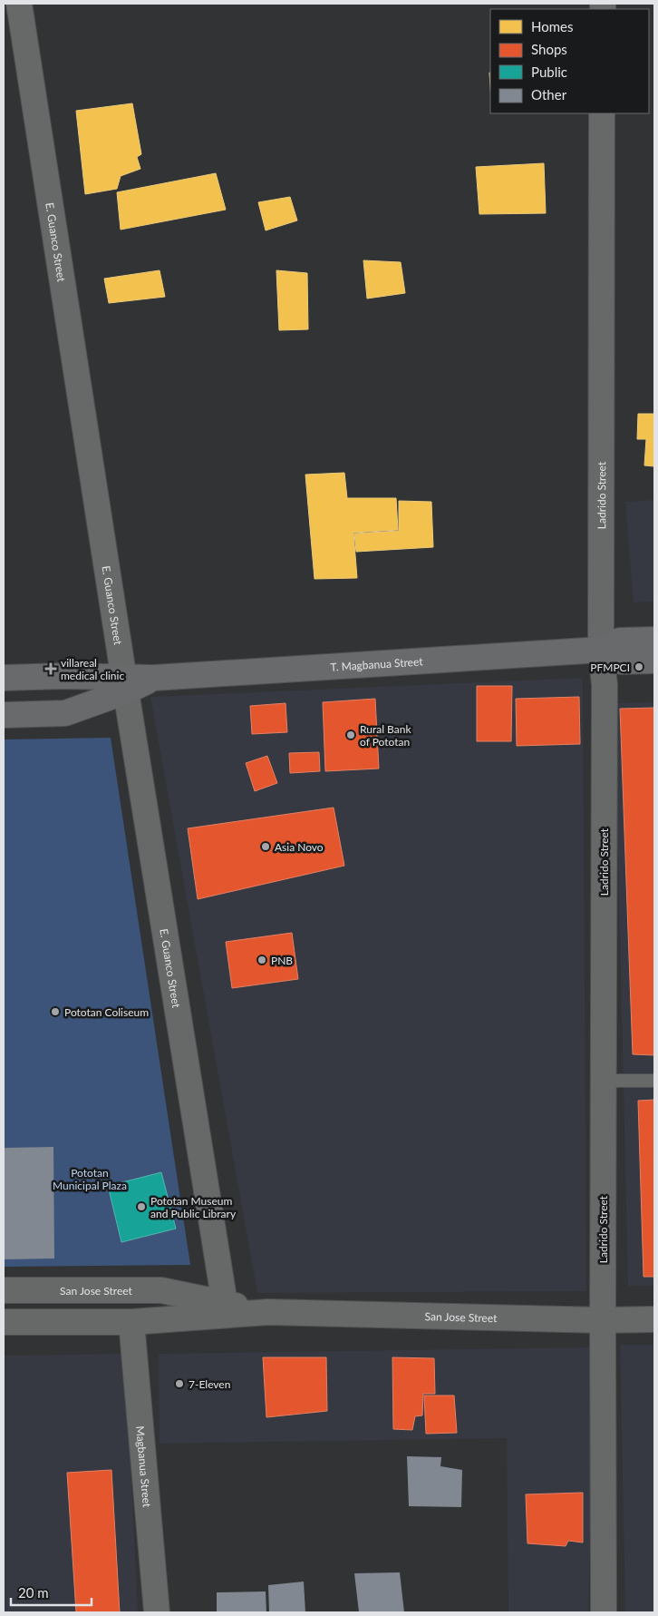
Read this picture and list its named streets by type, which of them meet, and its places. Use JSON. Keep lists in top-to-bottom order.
{
  "streets": {
    "main road": ["T. Magbanua Street"],
    "street": [
      "E. Guanco Street",
      "Ladrido Street",
      "San Jose Street",
      "Magbanua Street"
    ]
  },
  "crossings": [
    ["E. Guanco Street", "T. Magbanua Street"],
    ["E. Guanco Street", "San Jose Street"],
    ["Ladrido Street", "T. Magbanua Street"],
    ["Ladrido Street", "San Jose Street"],
    ["San Jose Street", "Magbanua Street"]
  ],
  "parks": ["Pototan Municipal Plaza"],
  "places": {
    "other": [
      "PFMPCI",
      "Rural Bank of Pototan",
      "Asia Novo",
      "PNB",
      "Pototan Coliseum",
      "Pototan Museum and Public Library",
      "7-Eleven"
    ],
    "health": ["villareal medical clinic"]
  },
  "legend": [
    "Homes",
    "Shops",
    "Public",
    "Other"
  ],
  "scale_bar": "20 m"
}
